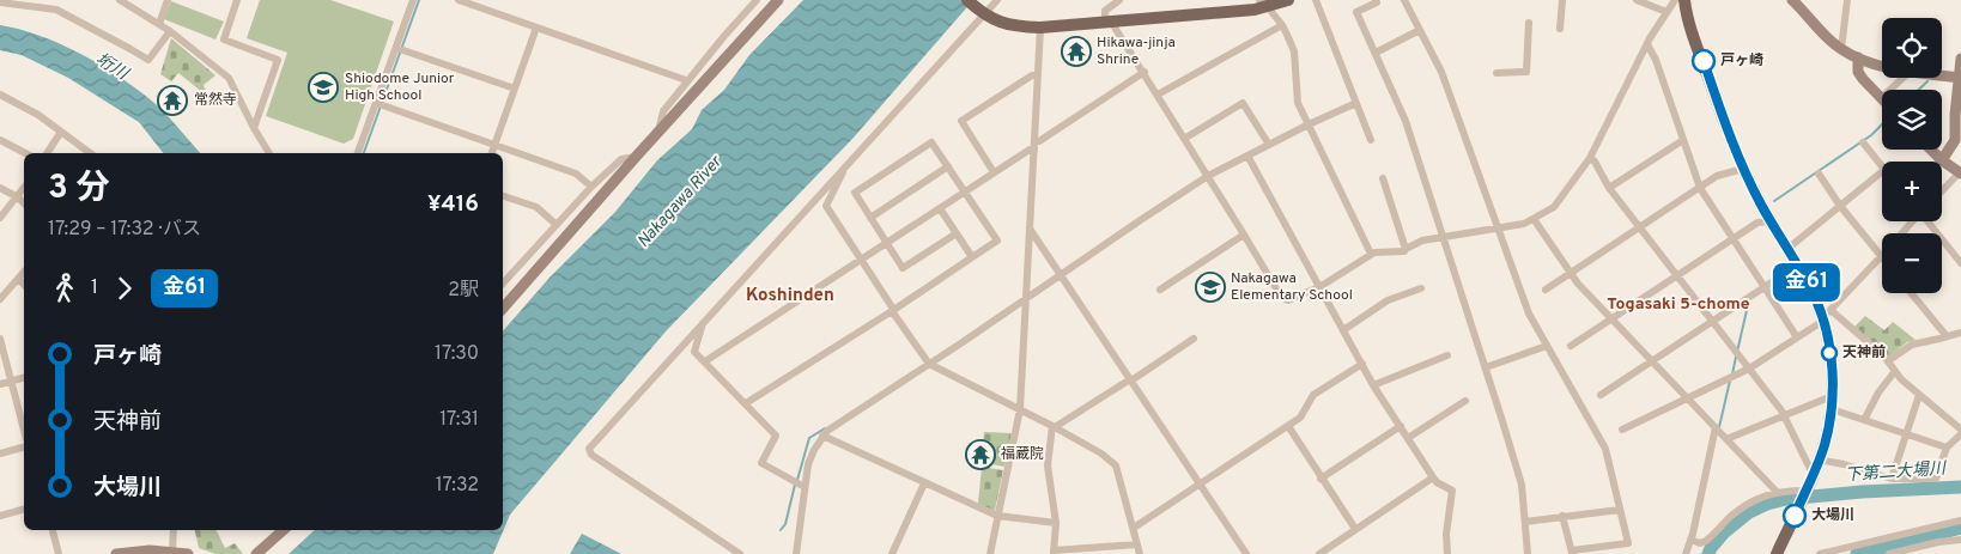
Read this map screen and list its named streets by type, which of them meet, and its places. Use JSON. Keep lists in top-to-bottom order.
{
  "districts": ["Koshinden", "Togasaki 5-chome"],
  "water": ["垳川", "Nakagawa River", "下第二大場川"],
  "places": {
    "temple": ["Hikawa-jinja Shrine", "常然寺", "福蔵院"],
    "other": ["戸ヶ崎", "天神前", "大場川"],
    "school or university": ["Shiodome Junior High School", "Nakagawa Elementary School"]
  },
  "lines": ["bus line 金61"],
  "page": {
    "on_map": "金61",
    "map_buttons": ["+", "−"],
    "heading": ["3 分", "17:29 – 17:32 · バス", "¥416"],
    "legs": ["1", "金61", "2駅"],
    "list": [
      {
        "name": "戸ヶ崎",
        "value": "17:30"
      },
      {
        "name": "天神前",
        "value": "17:31"
      },
      {
        "name": "大場川",
        "value": "17:32"
      }
    ]
  }
}
